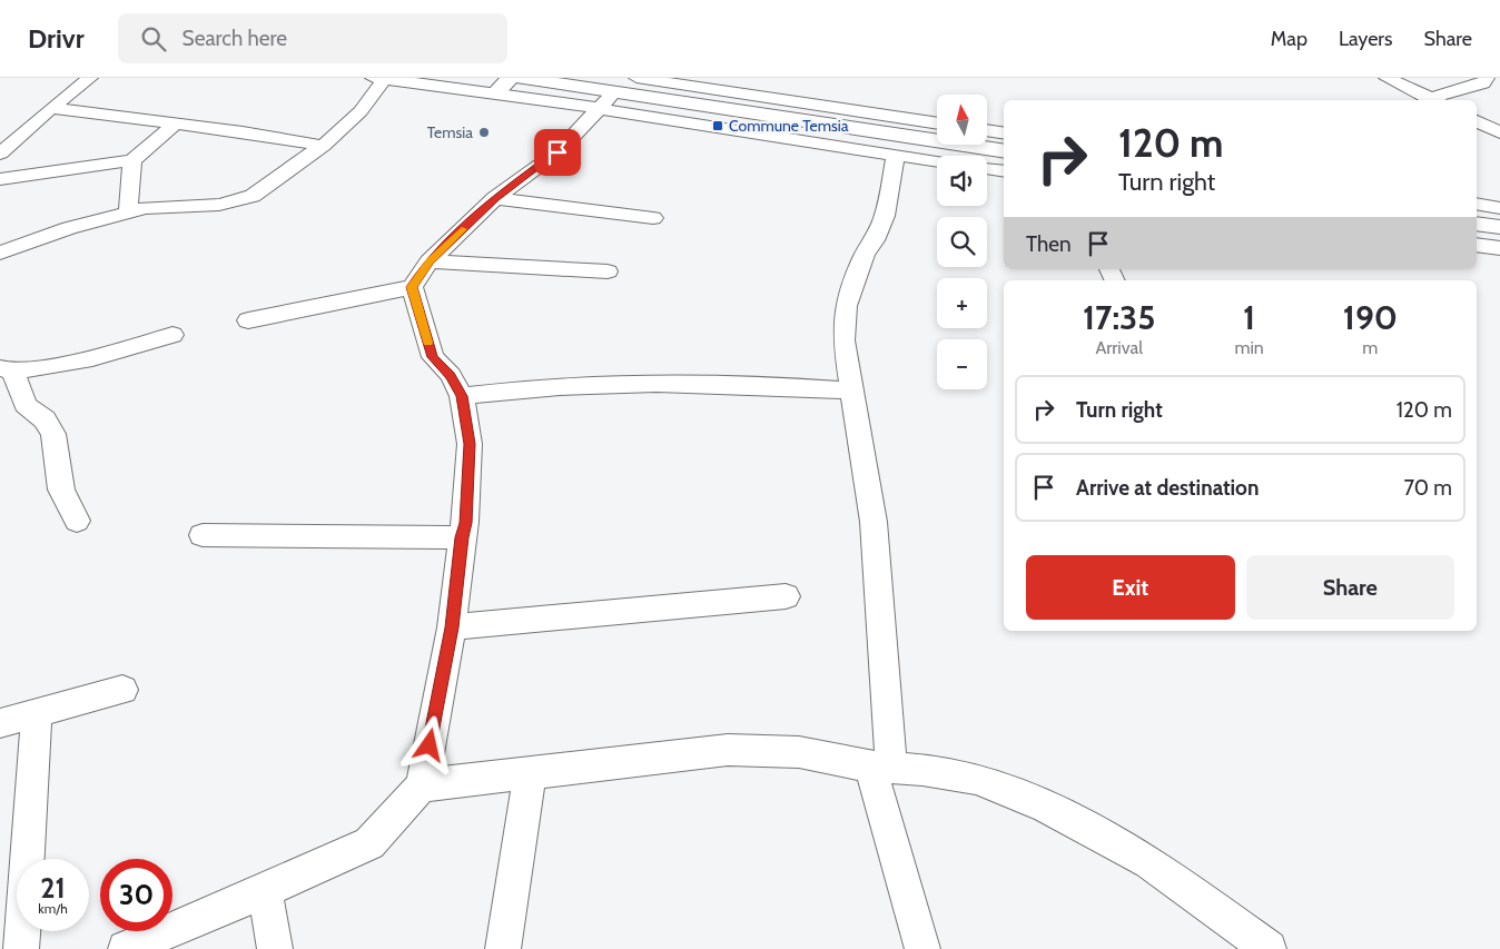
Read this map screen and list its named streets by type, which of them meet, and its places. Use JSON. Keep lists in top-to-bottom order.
{
  "places": {
    "transit": ["Commune Temsia"],
    "other": ["Temsia"]
  },
  "north": "top",
  "page": {
    "header": "Drivr",
    "search": "Search here",
    "nav": ["Map", "Layers", "Share"],
    "map_buttons": ["+", "−"],
    "turn": ["120 m", "Turn right"],
    "then": "Then",
    "eta": [
      "17:35",
      "Arrival",
      "1",
      "min",
      "190",
      "m"
    ],
    "list": [
      {
        "name": "Turn right",
        "value": "120 m"
      },
      {
        "name": "Arrive at destination",
        "value": "70 m"
      }
    ],
    "buttons": ["Exit", "Share"],
    "speed": "21 km/h",
    "limit": "30"
  }
}
